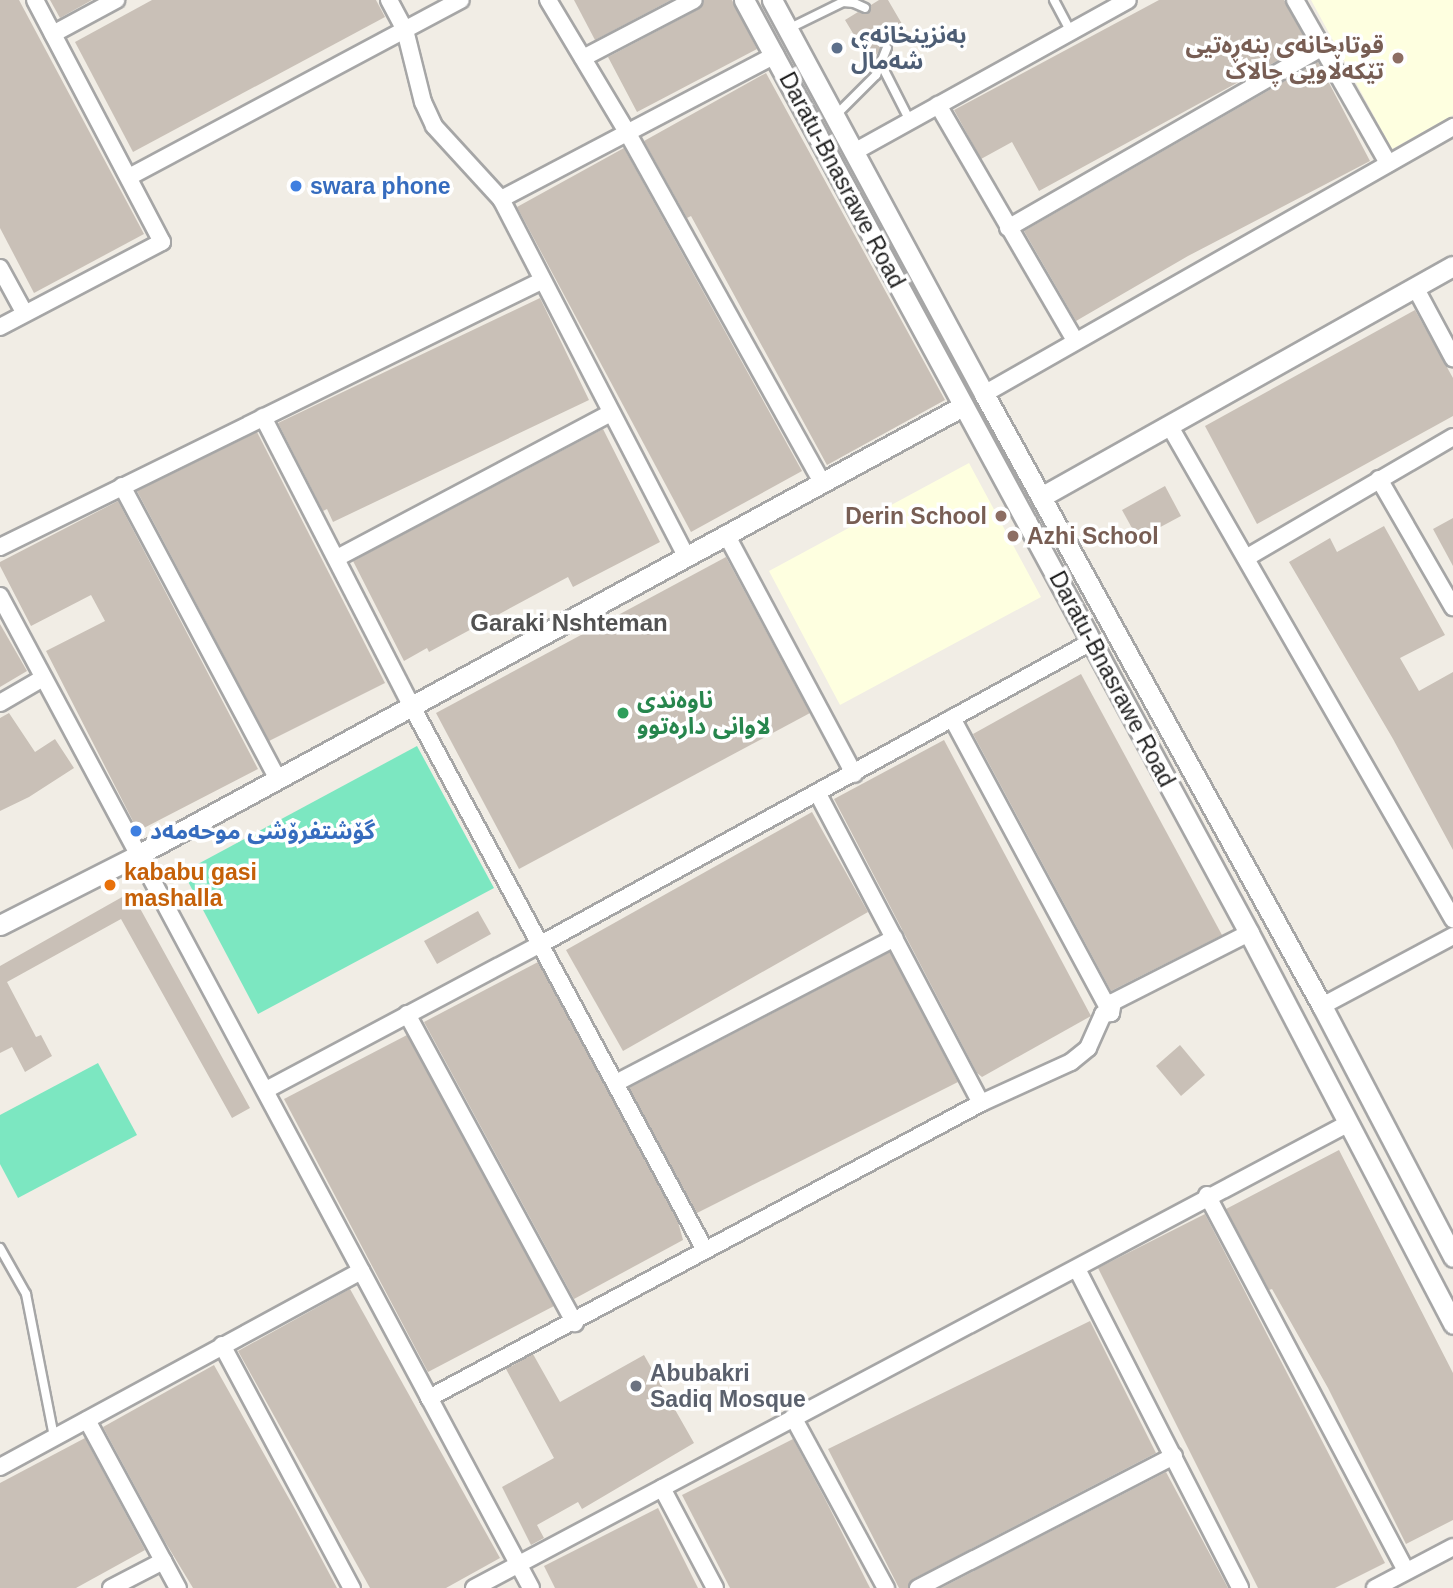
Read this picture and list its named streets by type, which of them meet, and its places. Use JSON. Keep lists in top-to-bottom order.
{
  "streets": {
    "street": ["Daratu-Bnasrawe Road"]
  },
  "districts": ["Garaki Nshteman"],
  "places": [
    "بەنزینخانەی شەماڵ",
    "قوتابخانەی بنەڕەتیی تێکەڵاویی چالاک",
    "swara phone",
    "Derin School",
    "Azhi School",
    "ناوەندی لاوانی دارەتوو",
    "گۆشتفرۆشی موحەمەد",
    "kababu gasi mashalla",
    "Abubakri Sadiq Mosque"
  ]
}
